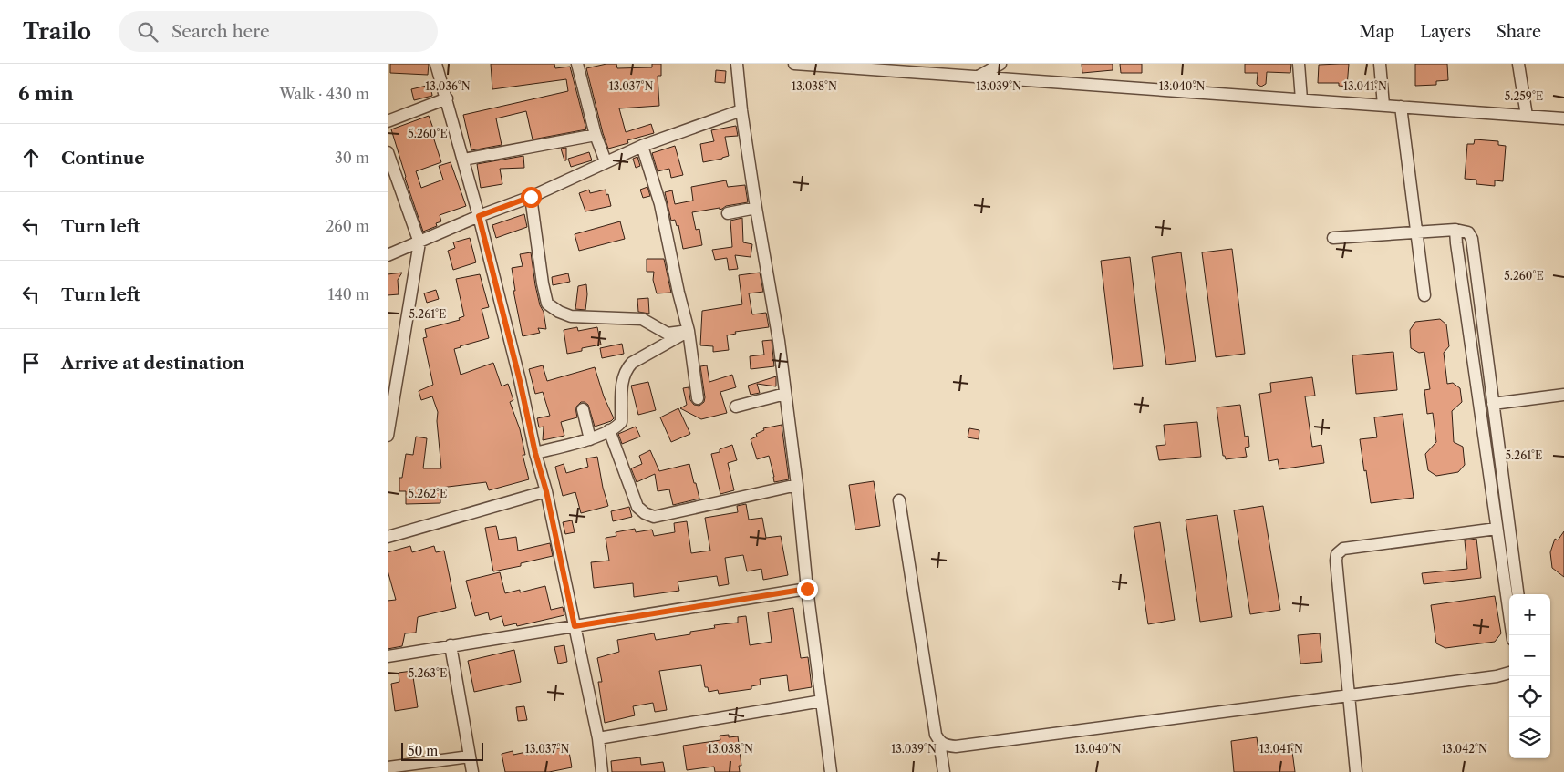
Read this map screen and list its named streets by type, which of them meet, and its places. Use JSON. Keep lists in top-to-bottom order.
{
  "scale_bar": "50 m",
  "page": {
    "header": "Trailo",
    "search": "Search here",
    "nav": ["Map", "Layers", "Share"],
    "heading": ["6 min", "Walk · 430 m"],
    "list": [
      ["Continue", "30 m"],
      ["Turn left", "260 m"],
      ["Turn left", "140 m"],
      "Arrive at destination"
    ],
    "map_buttons": ["+", "−"],
    "scale": "50 m"
  },
  "coordinates": [
    "13.036°N",
    "13.037°N",
    "13.038°N",
    "13.039°N",
    "13.040°N",
    "13.041°N",
    "5.259°E",
    "5.260°E",
    "5.261°E",
    "5.262°E",
    "5.263°E",
    "13.042°N"
  ]
}
